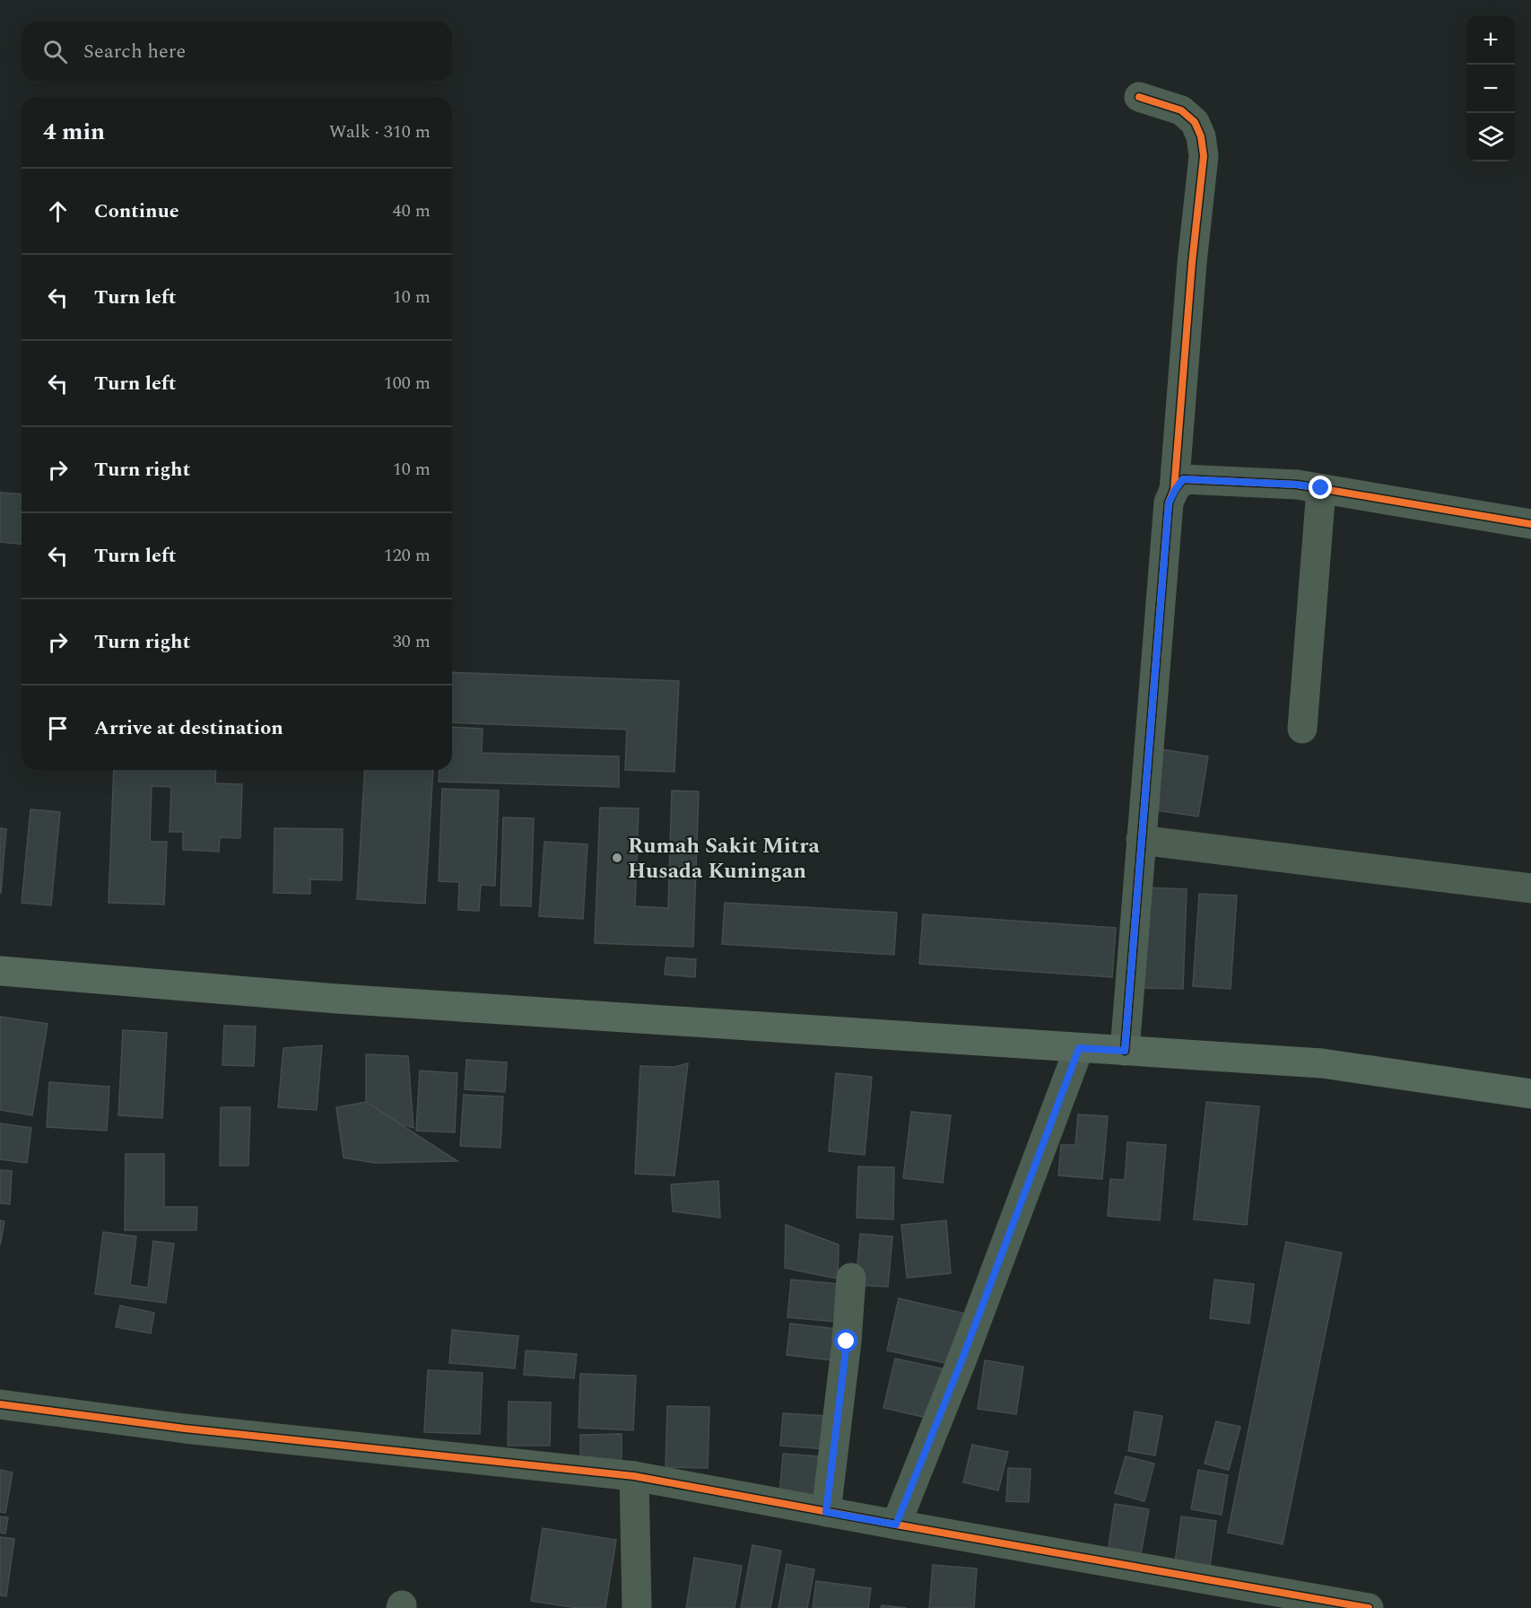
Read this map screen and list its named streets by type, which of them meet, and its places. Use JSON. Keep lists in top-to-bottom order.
{
  "places": ["Rumah Sakit Mitra Husada Kuningan"],
  "page": {
    "map_buttons": ["+", "−"],
    "search": "Search here",
    "heading": ["4 min", "Walk · 310 m"],
    "list": [
      ["Continue", "40 m"],
      ["Turn left", "10 m"],
      ["Turn left", "100 m"],
      ["Turn right", "10 m"],
      ["Turn left", "120 m"],
      ["Turn right", "30 m"],
      "Arrive at destination"
    ]
  }
}
